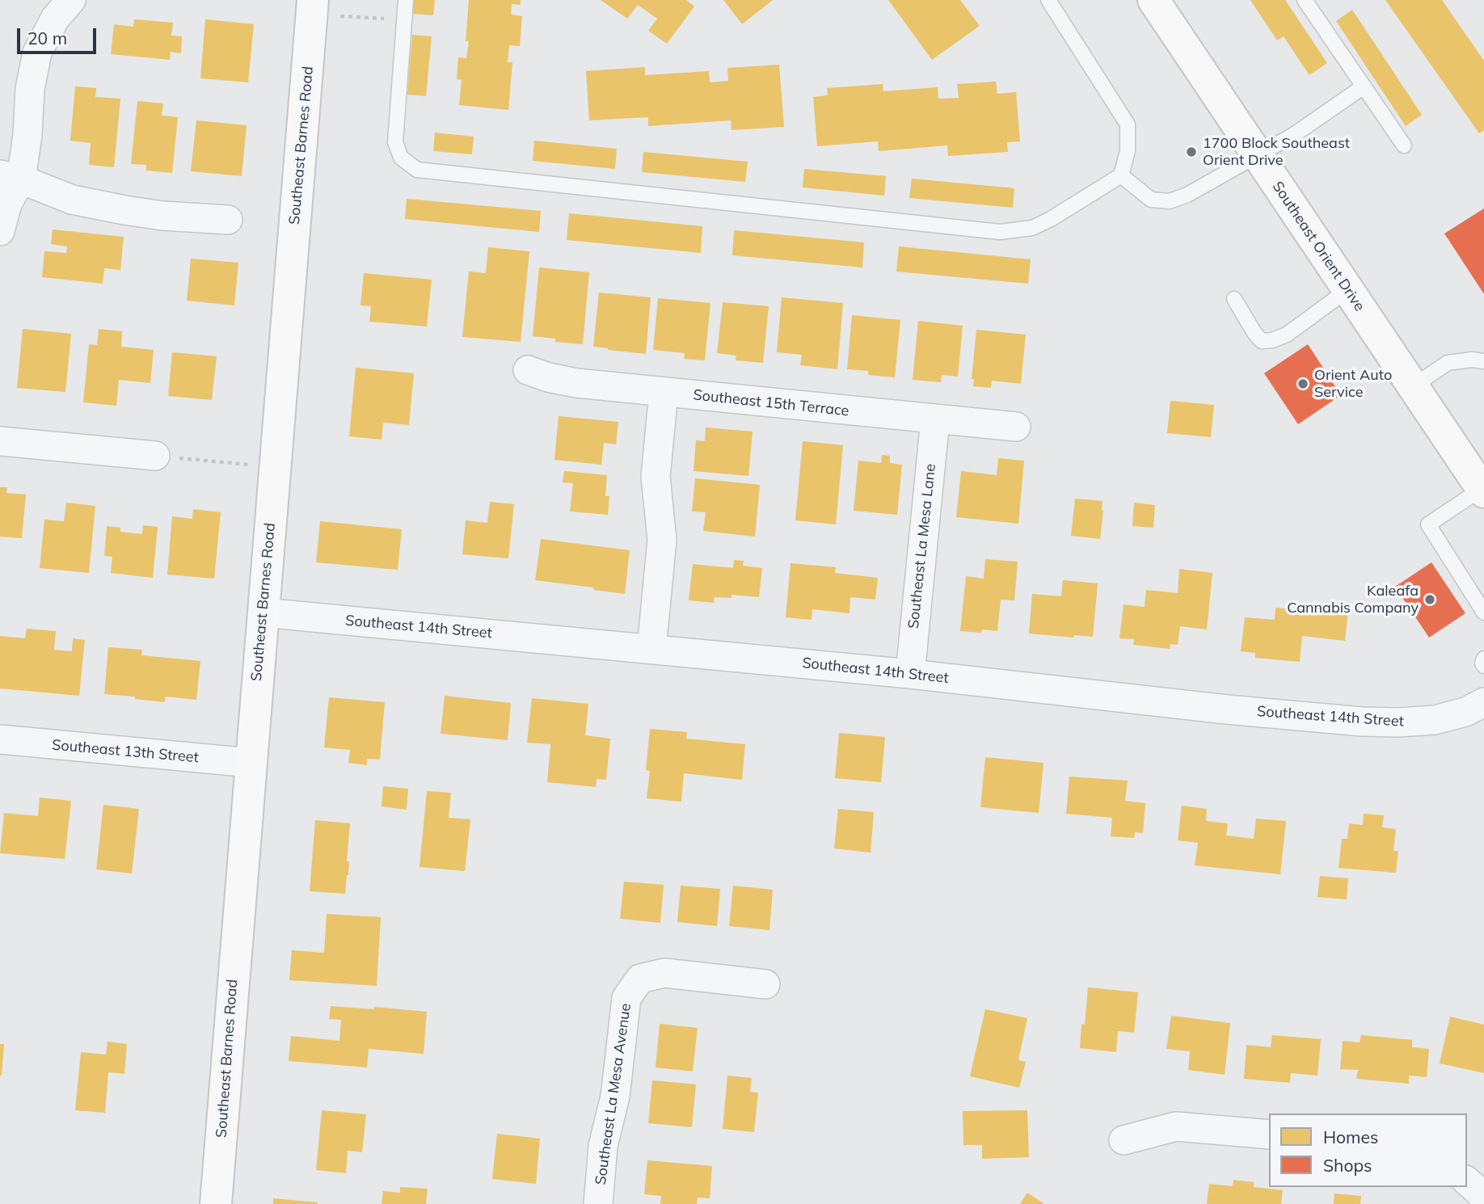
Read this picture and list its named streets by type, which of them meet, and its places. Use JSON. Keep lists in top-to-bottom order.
{
  "streets": {
    "street": [
      "Southeast Barnes Road",
      "Southeast Orient Drive",
      "Southeast 15th Terrace",
      "Southeast La Mesa Lane",
      "Southeast 14th Street",
      "Southeast 13th Street",
      "Southeast La Mesa Avenue"
    ]
  },
  "crossings": [
    ["Southeast Barnes Road", "Southeast 14th Street"],
    ["Southeast Barnes Road", "Southeast 13th Street"],
    ["Southeast 15th Terrace", "Southeast La Mesa Lane"],
    ["Southeast La Mesa Lane", "Southeast 14th Street"]
  ],
  "places": ["1700 Block Southeast Orient Drive", "Orient Auto Service", "Kaleafa Cannabis Company"],
  "legend": ["Homes", "Shops"],
  "scale_bar": "20 m"
}
